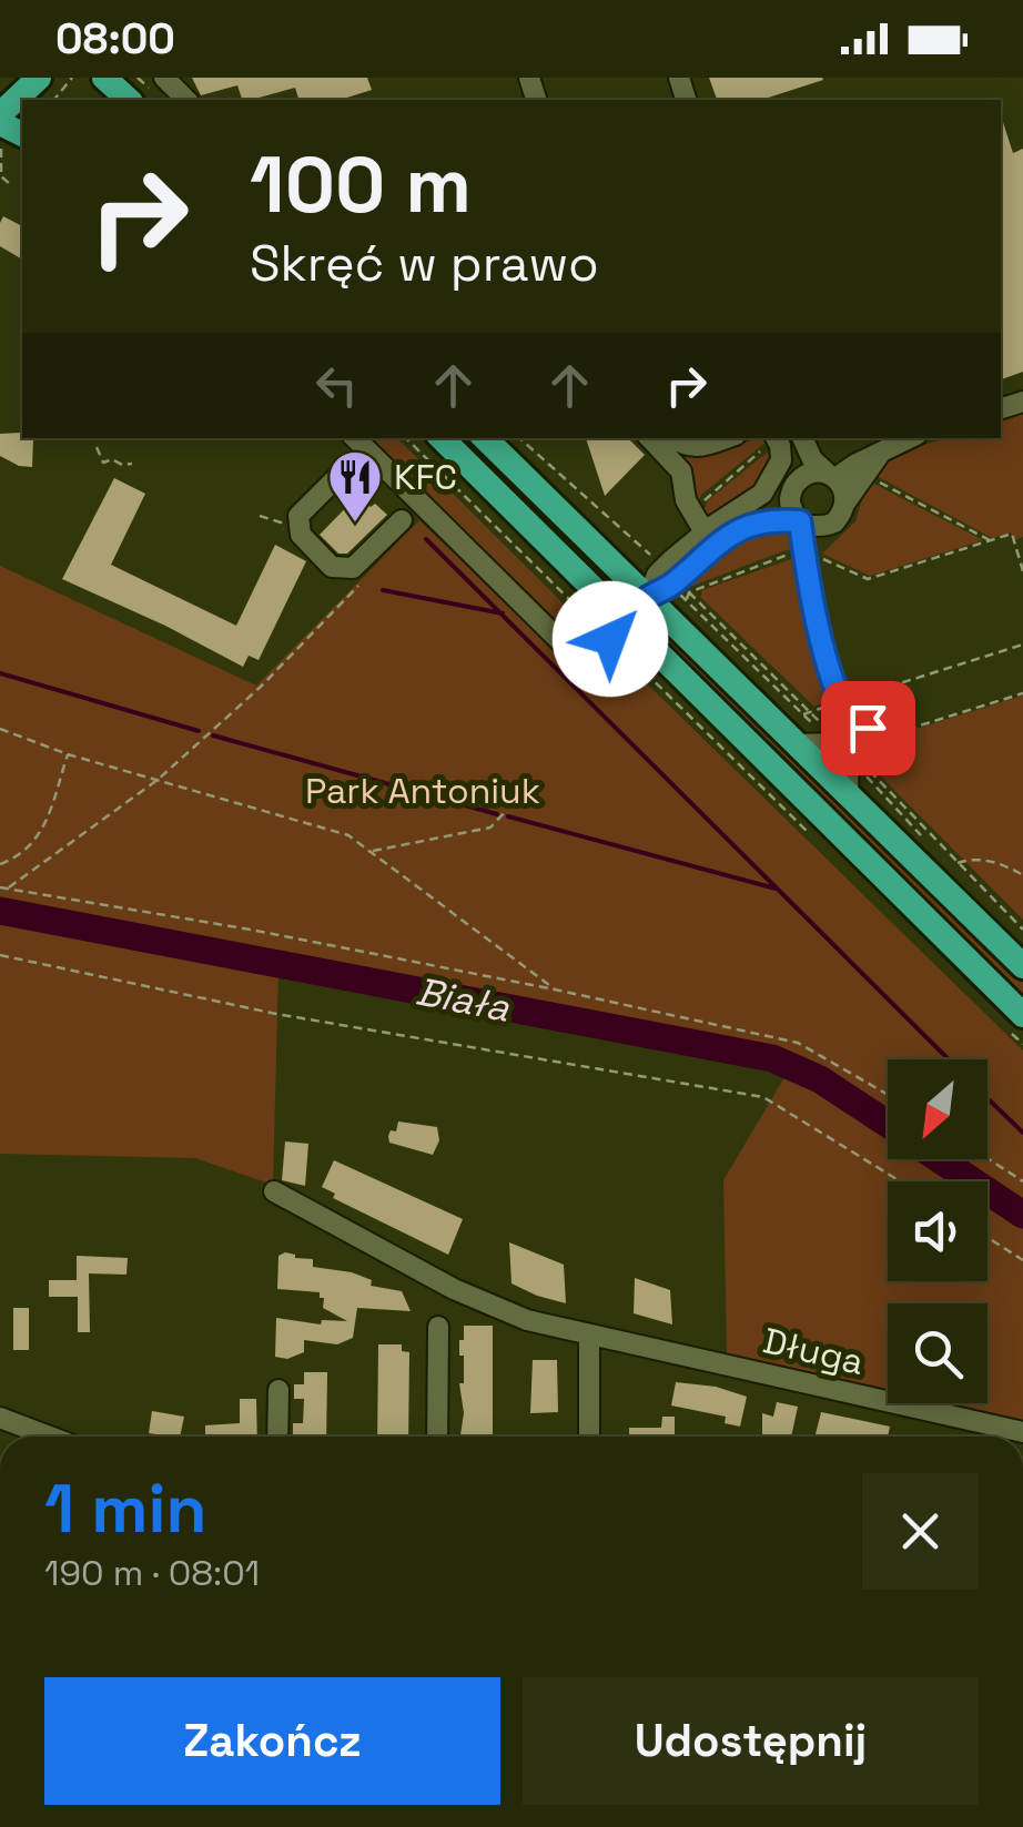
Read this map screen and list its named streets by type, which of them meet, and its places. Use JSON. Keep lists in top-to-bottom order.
{
  "streets": {
    "street": ["Długa"]
  },
  "water": ["Biała"],
  "parks": ["Park Antoniuk"],
  "places": {
    "restaurant": ["KFC"]
  },
  "north": "bottom left",
  "page": {
    "status": "08:00",
    "turn": ["100 m", "Skręć w prawo"],
    "heading": ["1 min", "190 m · 08:01"],
    "buttons": ["Zakończ", "Udostępnij"]
  }
}
